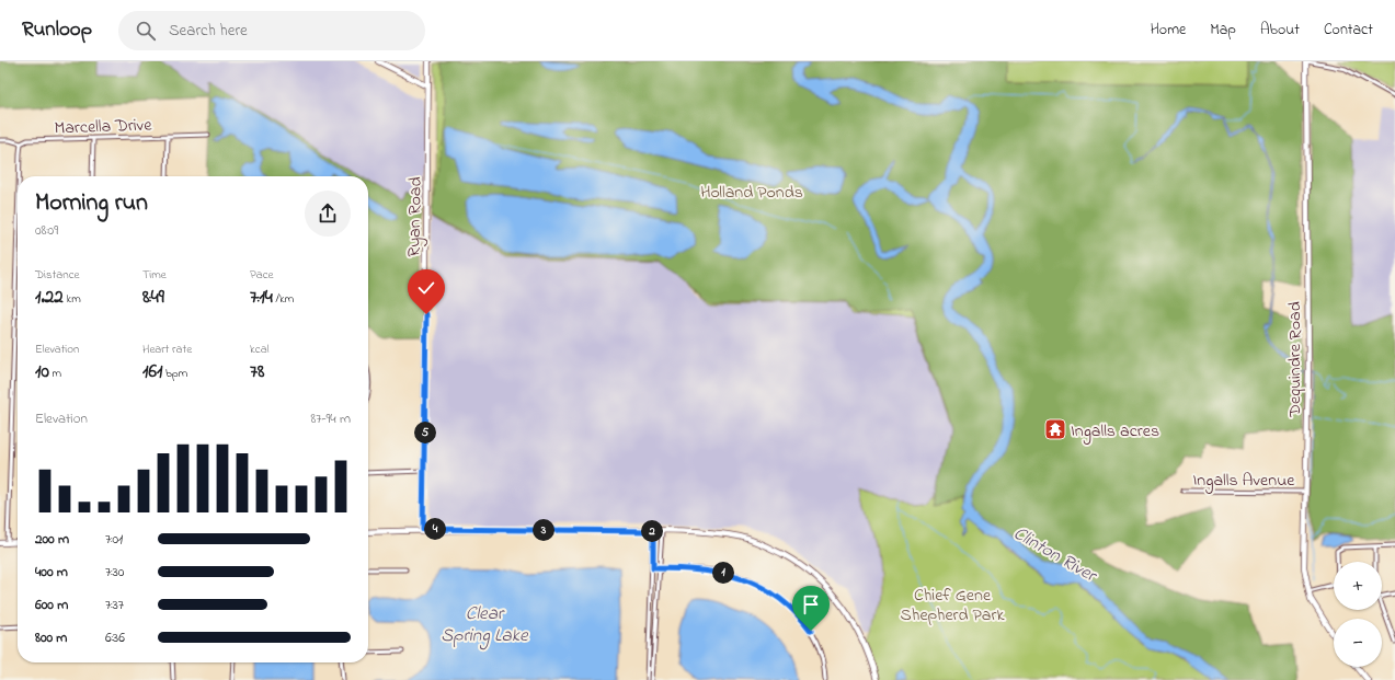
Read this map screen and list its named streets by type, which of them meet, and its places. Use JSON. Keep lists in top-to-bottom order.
{
  "streets": {
    "main road": ["Ryan Road", "Dequindre Road"],
    "street": ["Marcella Drive", "Ingalls Avenue"]
  },
  "crossings": [
    ["Dequindre Road", "Ingalls Avenue"]
  ],
  "water": ["Clinton River", "Clear Spring Lake"],
  "parks": ["Holland Ponds", "Chief Gene Shepherd Park"],
  "places": {
    "temple": ["Ingalls acres"]
  },
  "page": {
    "header": "Runloop",
    "search": "Search here",
    "nav": [
      "Home",
      "Map",
      "About",
      "Contact"
    ],
    "heading": ["Morning run", "08:09"],
    "stats": [
      ["Distance", "1.22 km"],
      ["Time", "8:49"],
      ["Pace", "7:14 /km"],
      ["Elevation", "10 m"],
      ["Heart rate", "161 bpm"],
      ["kcal", "78"]
    ],
    "chart": ["Elevation", "87–94 m"],
    "pins": [
      "5",
      "4",
      "3",
      "2",
      "1"
    ],
    "list": [
      {
        "name": "200 m",
        "note": "7:01"
      },
      {
        "name": "400 m",
        "note": "7:30"
      },
      {
        "name": "600 m",
        "note": "7:37"
      },
      {
        "name": "800 m",
        "note": "6:36"
      }
    ],
    "map_buttons": ["+", "−"]
  }
}
